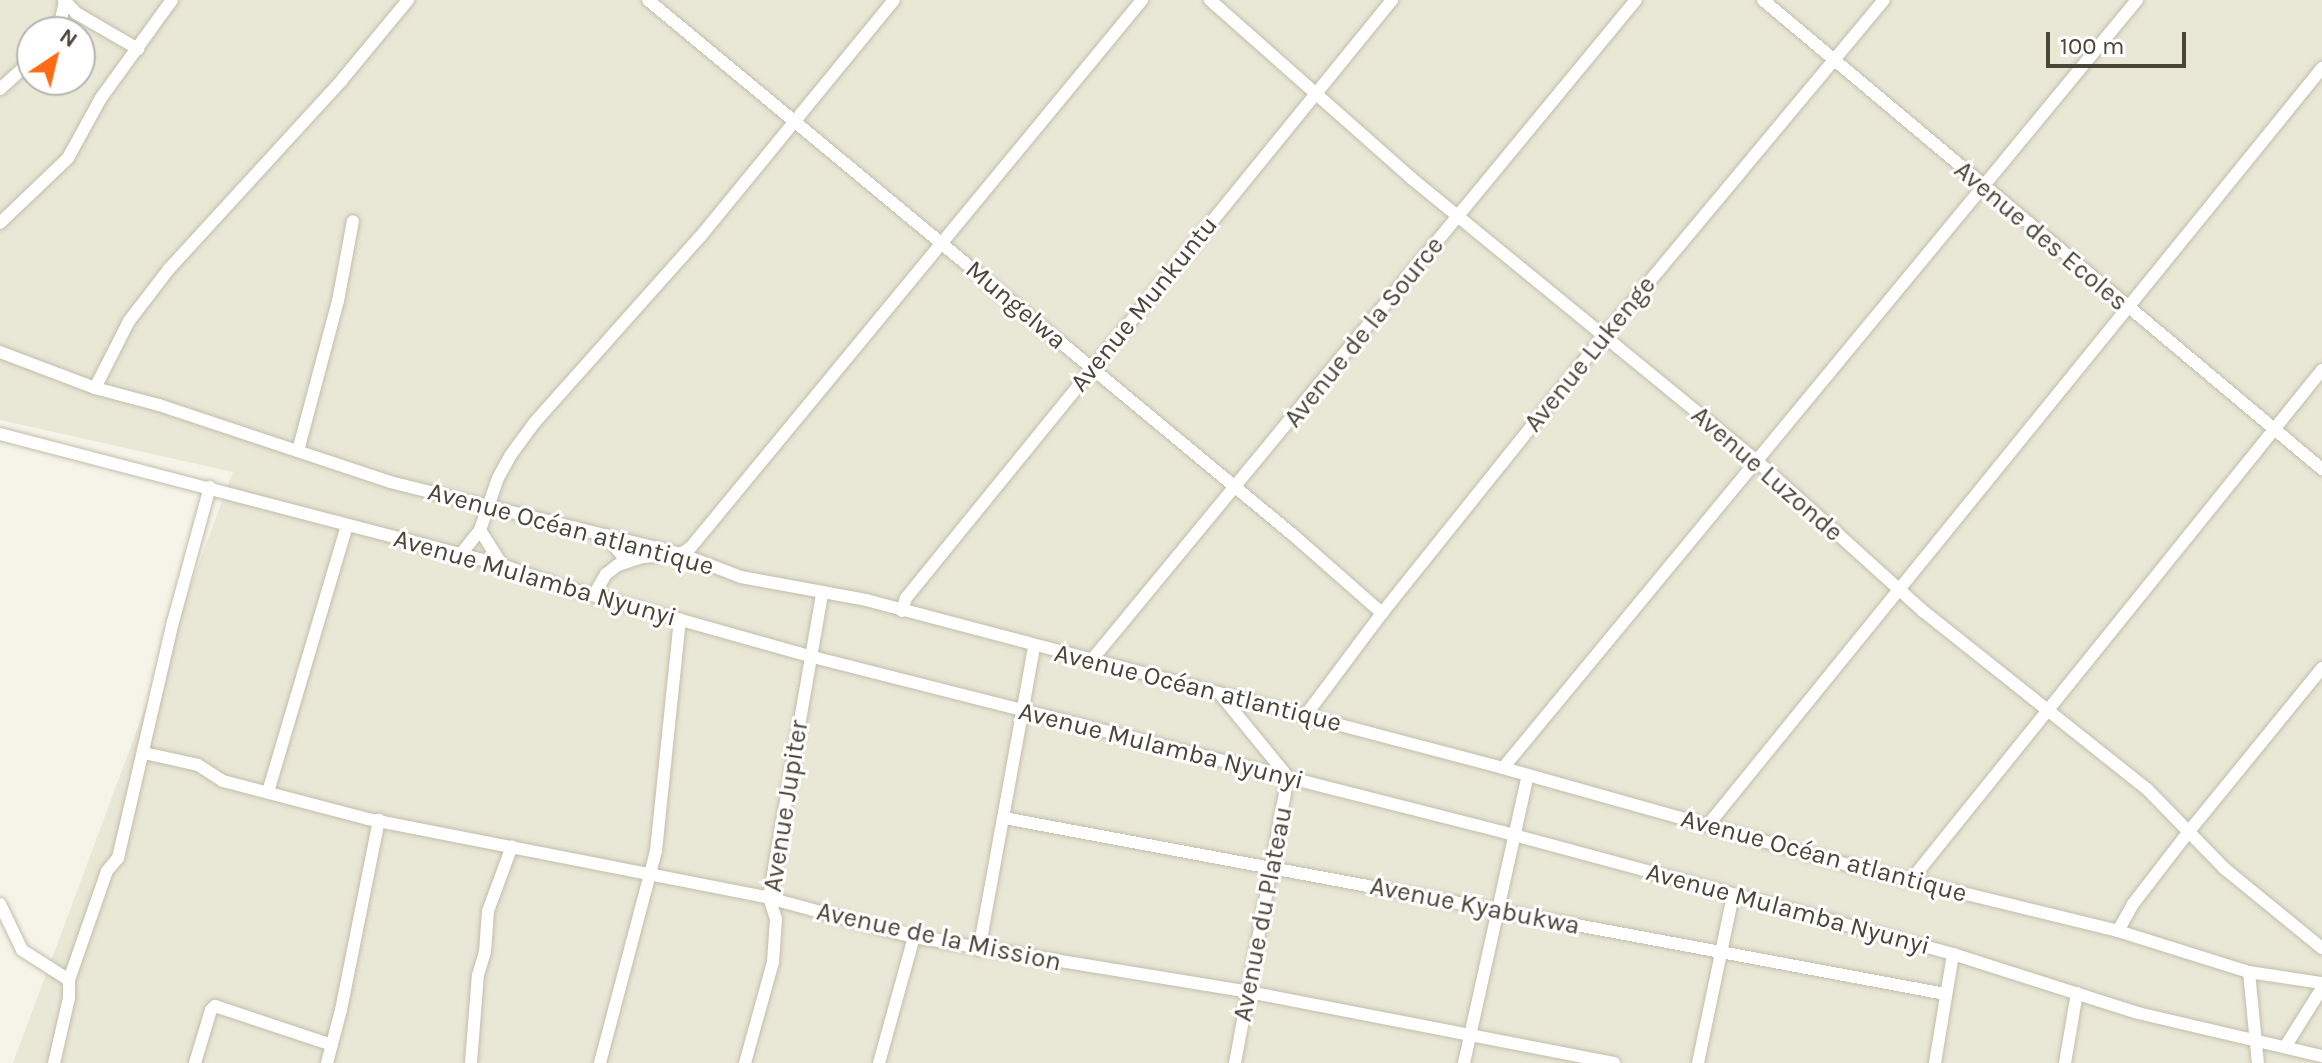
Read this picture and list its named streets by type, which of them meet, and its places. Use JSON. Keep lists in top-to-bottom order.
{
  "streets": {
    "street": [
      "Avenue des Ecoles",
      "Avenue Munkuntu",
      "Mungelwa",
      "Avenue de la Source",
      "Avenue Lukenge",
      "Avenue Luzonde",
      "Avenue Océan atlantique",
      "Avenue Mulamba Nyunyi",
      "Avenue Jupiter",
      "Avenue Kyabukwa",
      "Avenue du Plateau",
      "Avenue de la Mission"
    ]
  },
  "crossings": [
    ["Avenue des Ecoles", "Avenue Lukenge"],
    ["Avenue Munkuntu", "Mungelwa"],
    ["Avenue Munkuntu", "Avenue Luzonde"],
    ["Avenue Munkuntu", "Avenue Océan atlantique"],
    ["Mungelwa", "Avenue de la Source"],
    ["Mungelwa", "Avenue Lukenge"],
    ["Avenue de la Source", "Avenue Luzonde"],
    ["Avenue de la Source", "Avenue Océan atlantique"],
    ["Avenue Lukenge", "Avenue Luzonde"],
    ["Avenue Lukenge", "Avenue Océan atlantique"],
    ["Avenue Océan atlantique", "Avenue Jupiter"],
    ["Avenue Océan atlantique", "Avenue du Plateau"],
    ["Avenue Mulamba Nyunyi", "Avenue Jupiter"],
    ["Avenue Mulamba Nyunyi", "Avenue du Plateau"],
    ["Avenue Jupiter", "Avenue de la Mission"],
    ["Avenue Kyabukwa", "Avenue du Plateau"],
    ["Avenue du Plateau", "Avenue de la Mission"]
  ],
  "scale_bar": "100 m",
  "north": "top right"
}
